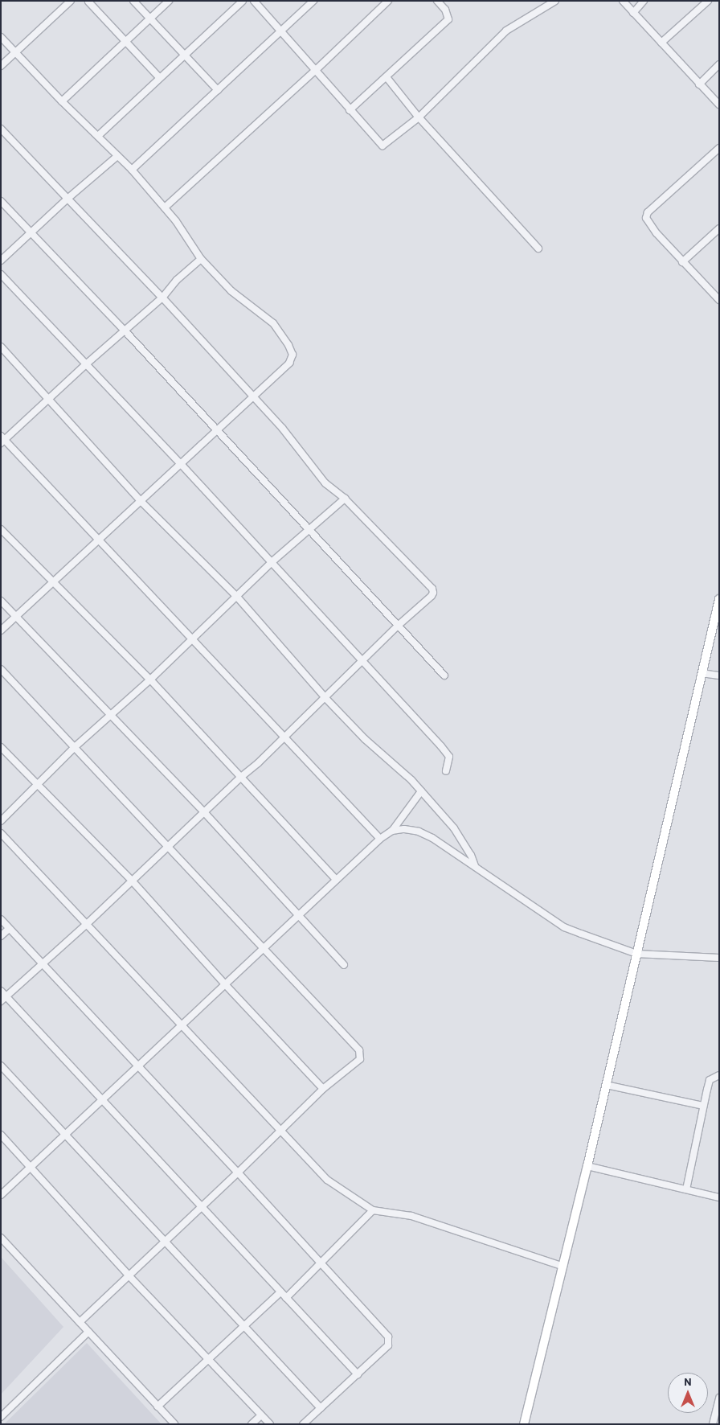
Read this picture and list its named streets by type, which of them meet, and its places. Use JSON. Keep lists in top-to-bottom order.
{
  "north": "top"
}
